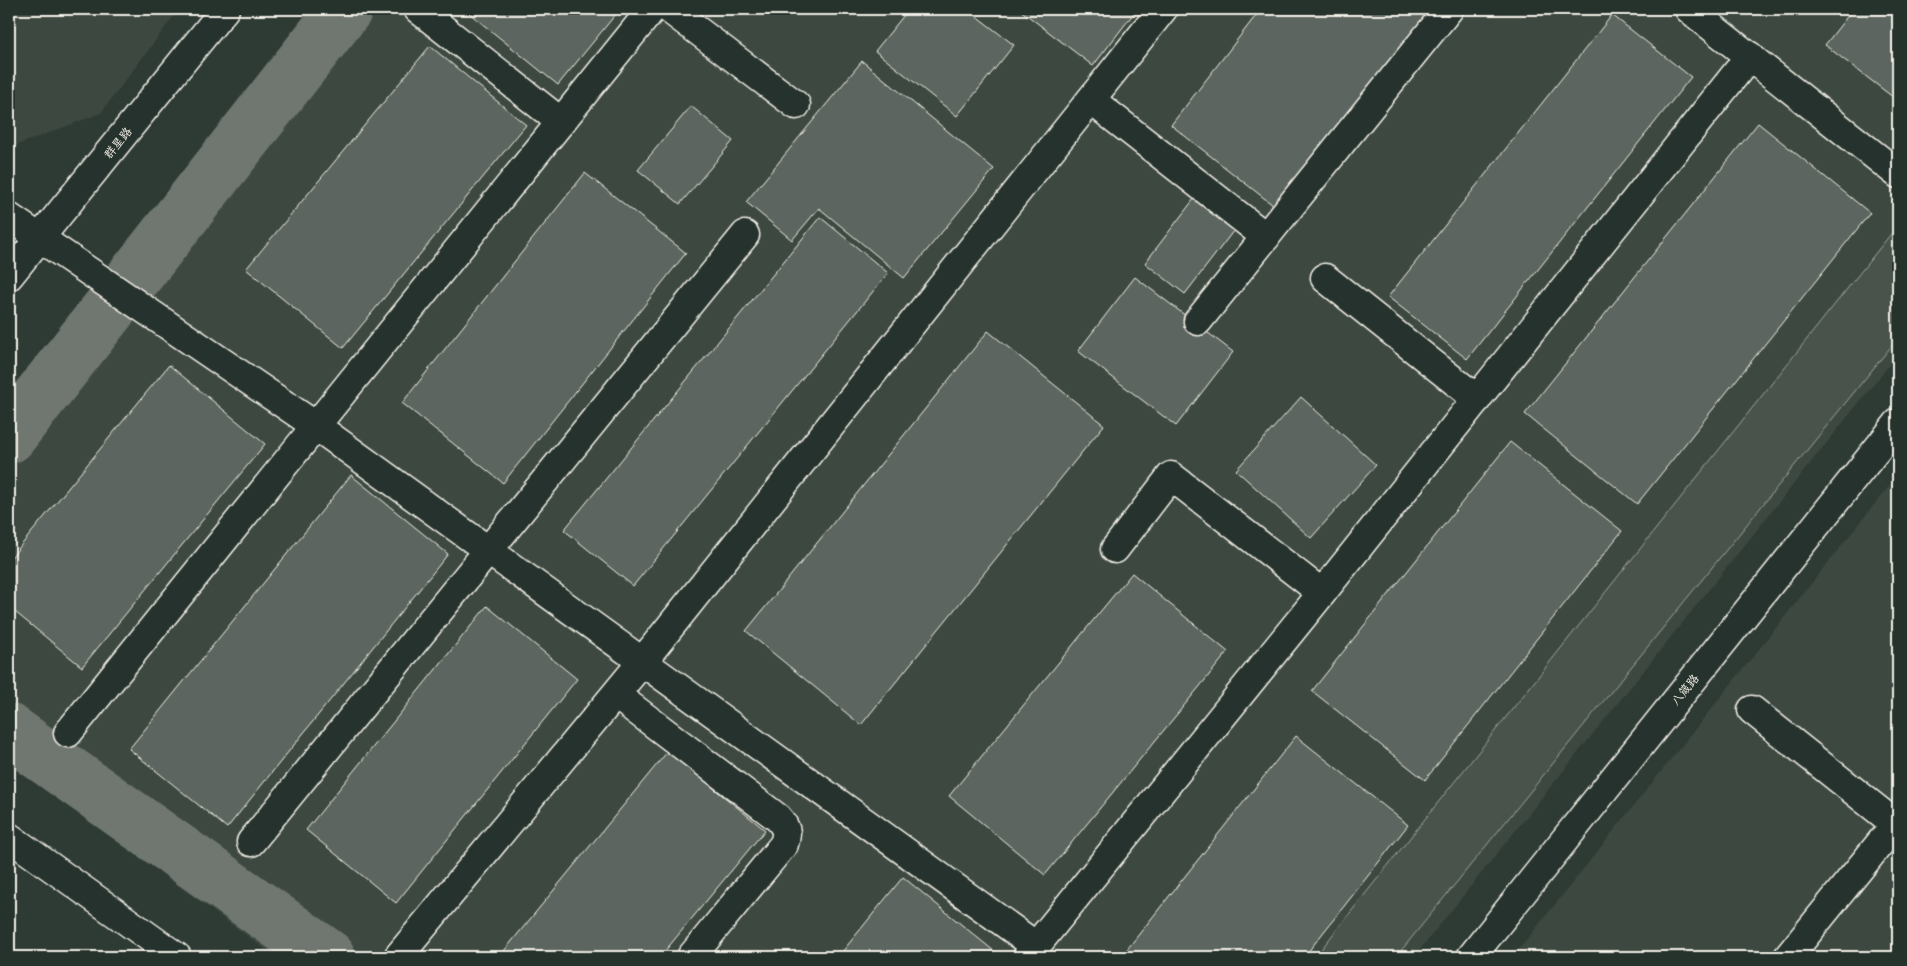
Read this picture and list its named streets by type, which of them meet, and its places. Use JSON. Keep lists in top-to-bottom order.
{
  "streets": {
    "street": ["群星路", "八箴路"]
  }
}
